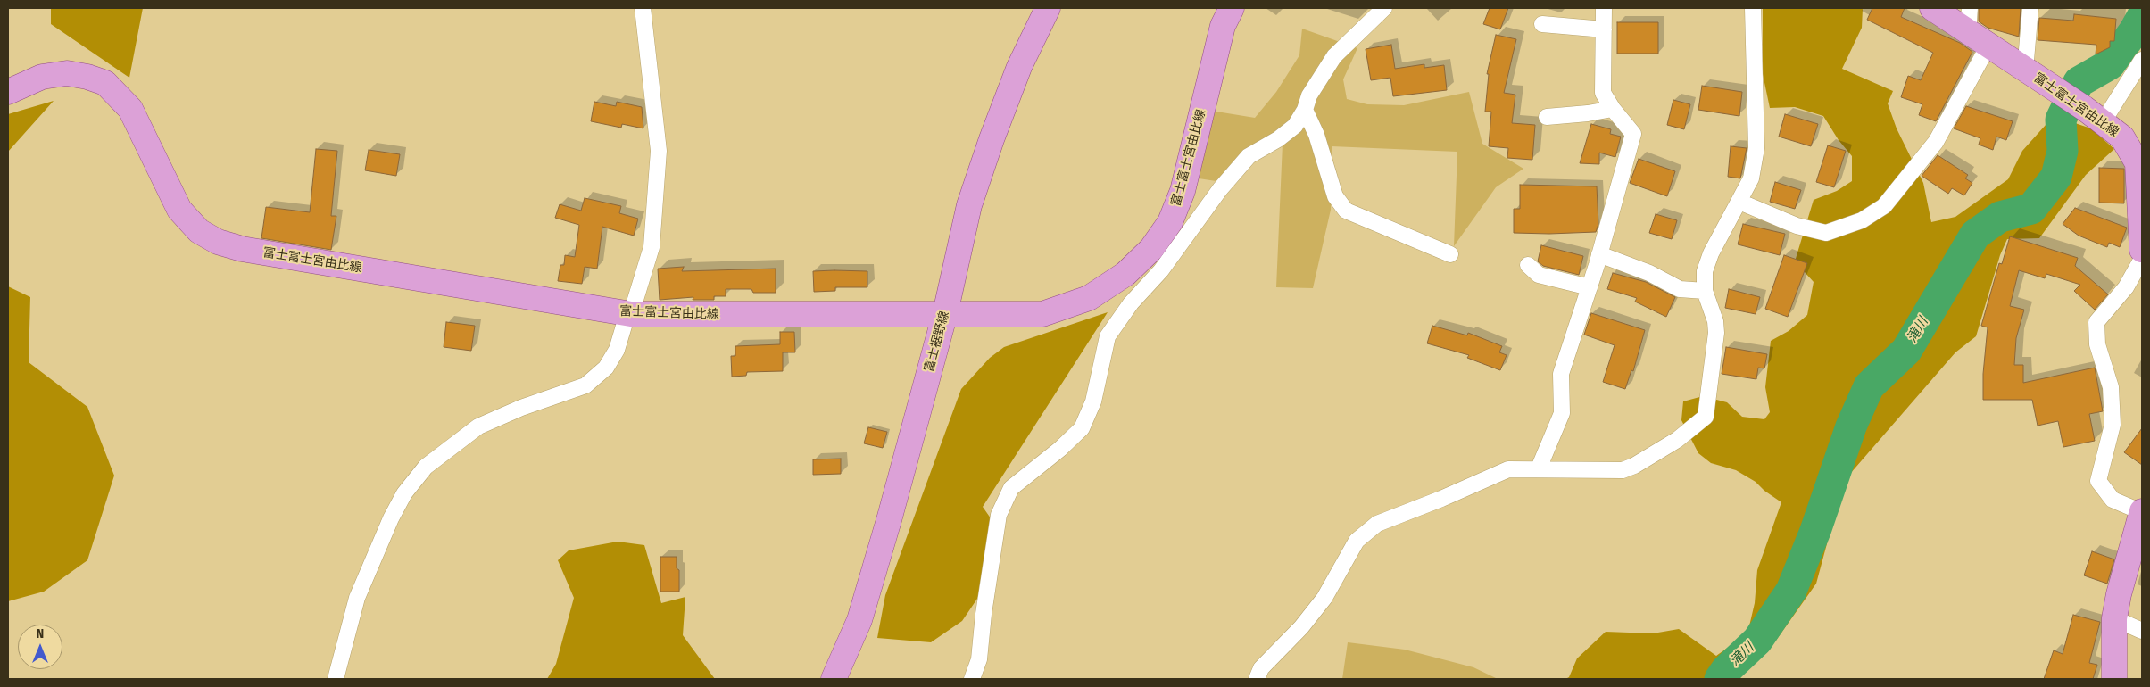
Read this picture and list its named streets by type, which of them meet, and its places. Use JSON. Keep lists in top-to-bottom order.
{
  "streets": {
    "main road": ["富士富士宮由比線", "富士裾野線"]
  },
  "crossings": [
    ["富士富士宮由比線", "富士裾野線"]
  ],
  "water": ["滝川"],
  "north": "top"
}
